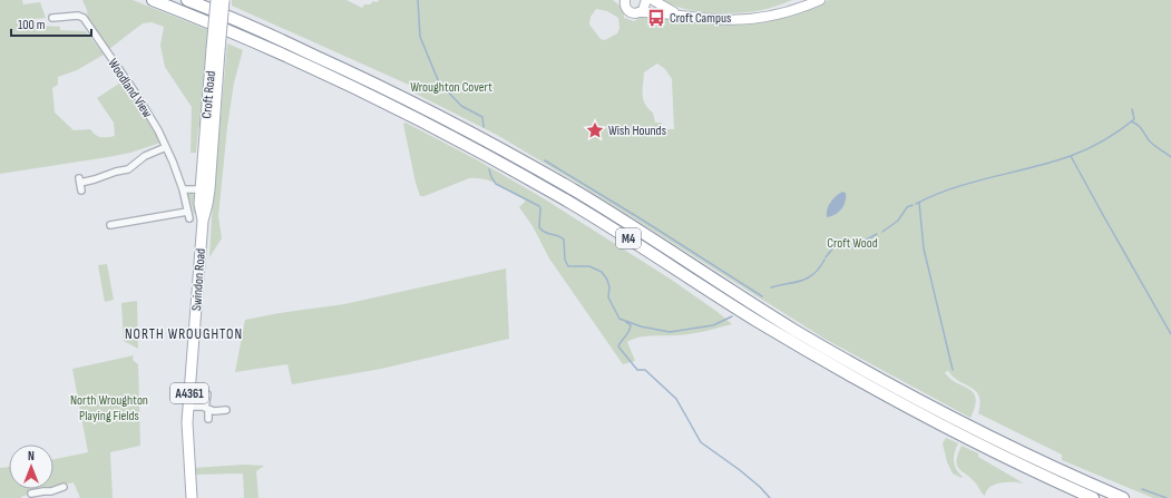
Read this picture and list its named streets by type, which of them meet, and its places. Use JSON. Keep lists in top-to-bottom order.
{
  "streets": {
    "highway": ["M4"],
    "main road": ["Croft Road", "Swindon Road", "A4361"],
    "street": ["Woodland View"]
  },
  "crossings": [
    ["Croft Road", "Swindon Road"]
  ],
  "districts": ["NORTH WROUGHTON"],
  "parks": ["Wroughton Covert", "Croft Wood", "North Wroughton Playing Fields"],
  "places": {
    "bus stop": ["Croft Campus"],
    "place": ["Wish Hounds"]
  },
  "scale_bar": "100 m",
  "north": "top"
}
